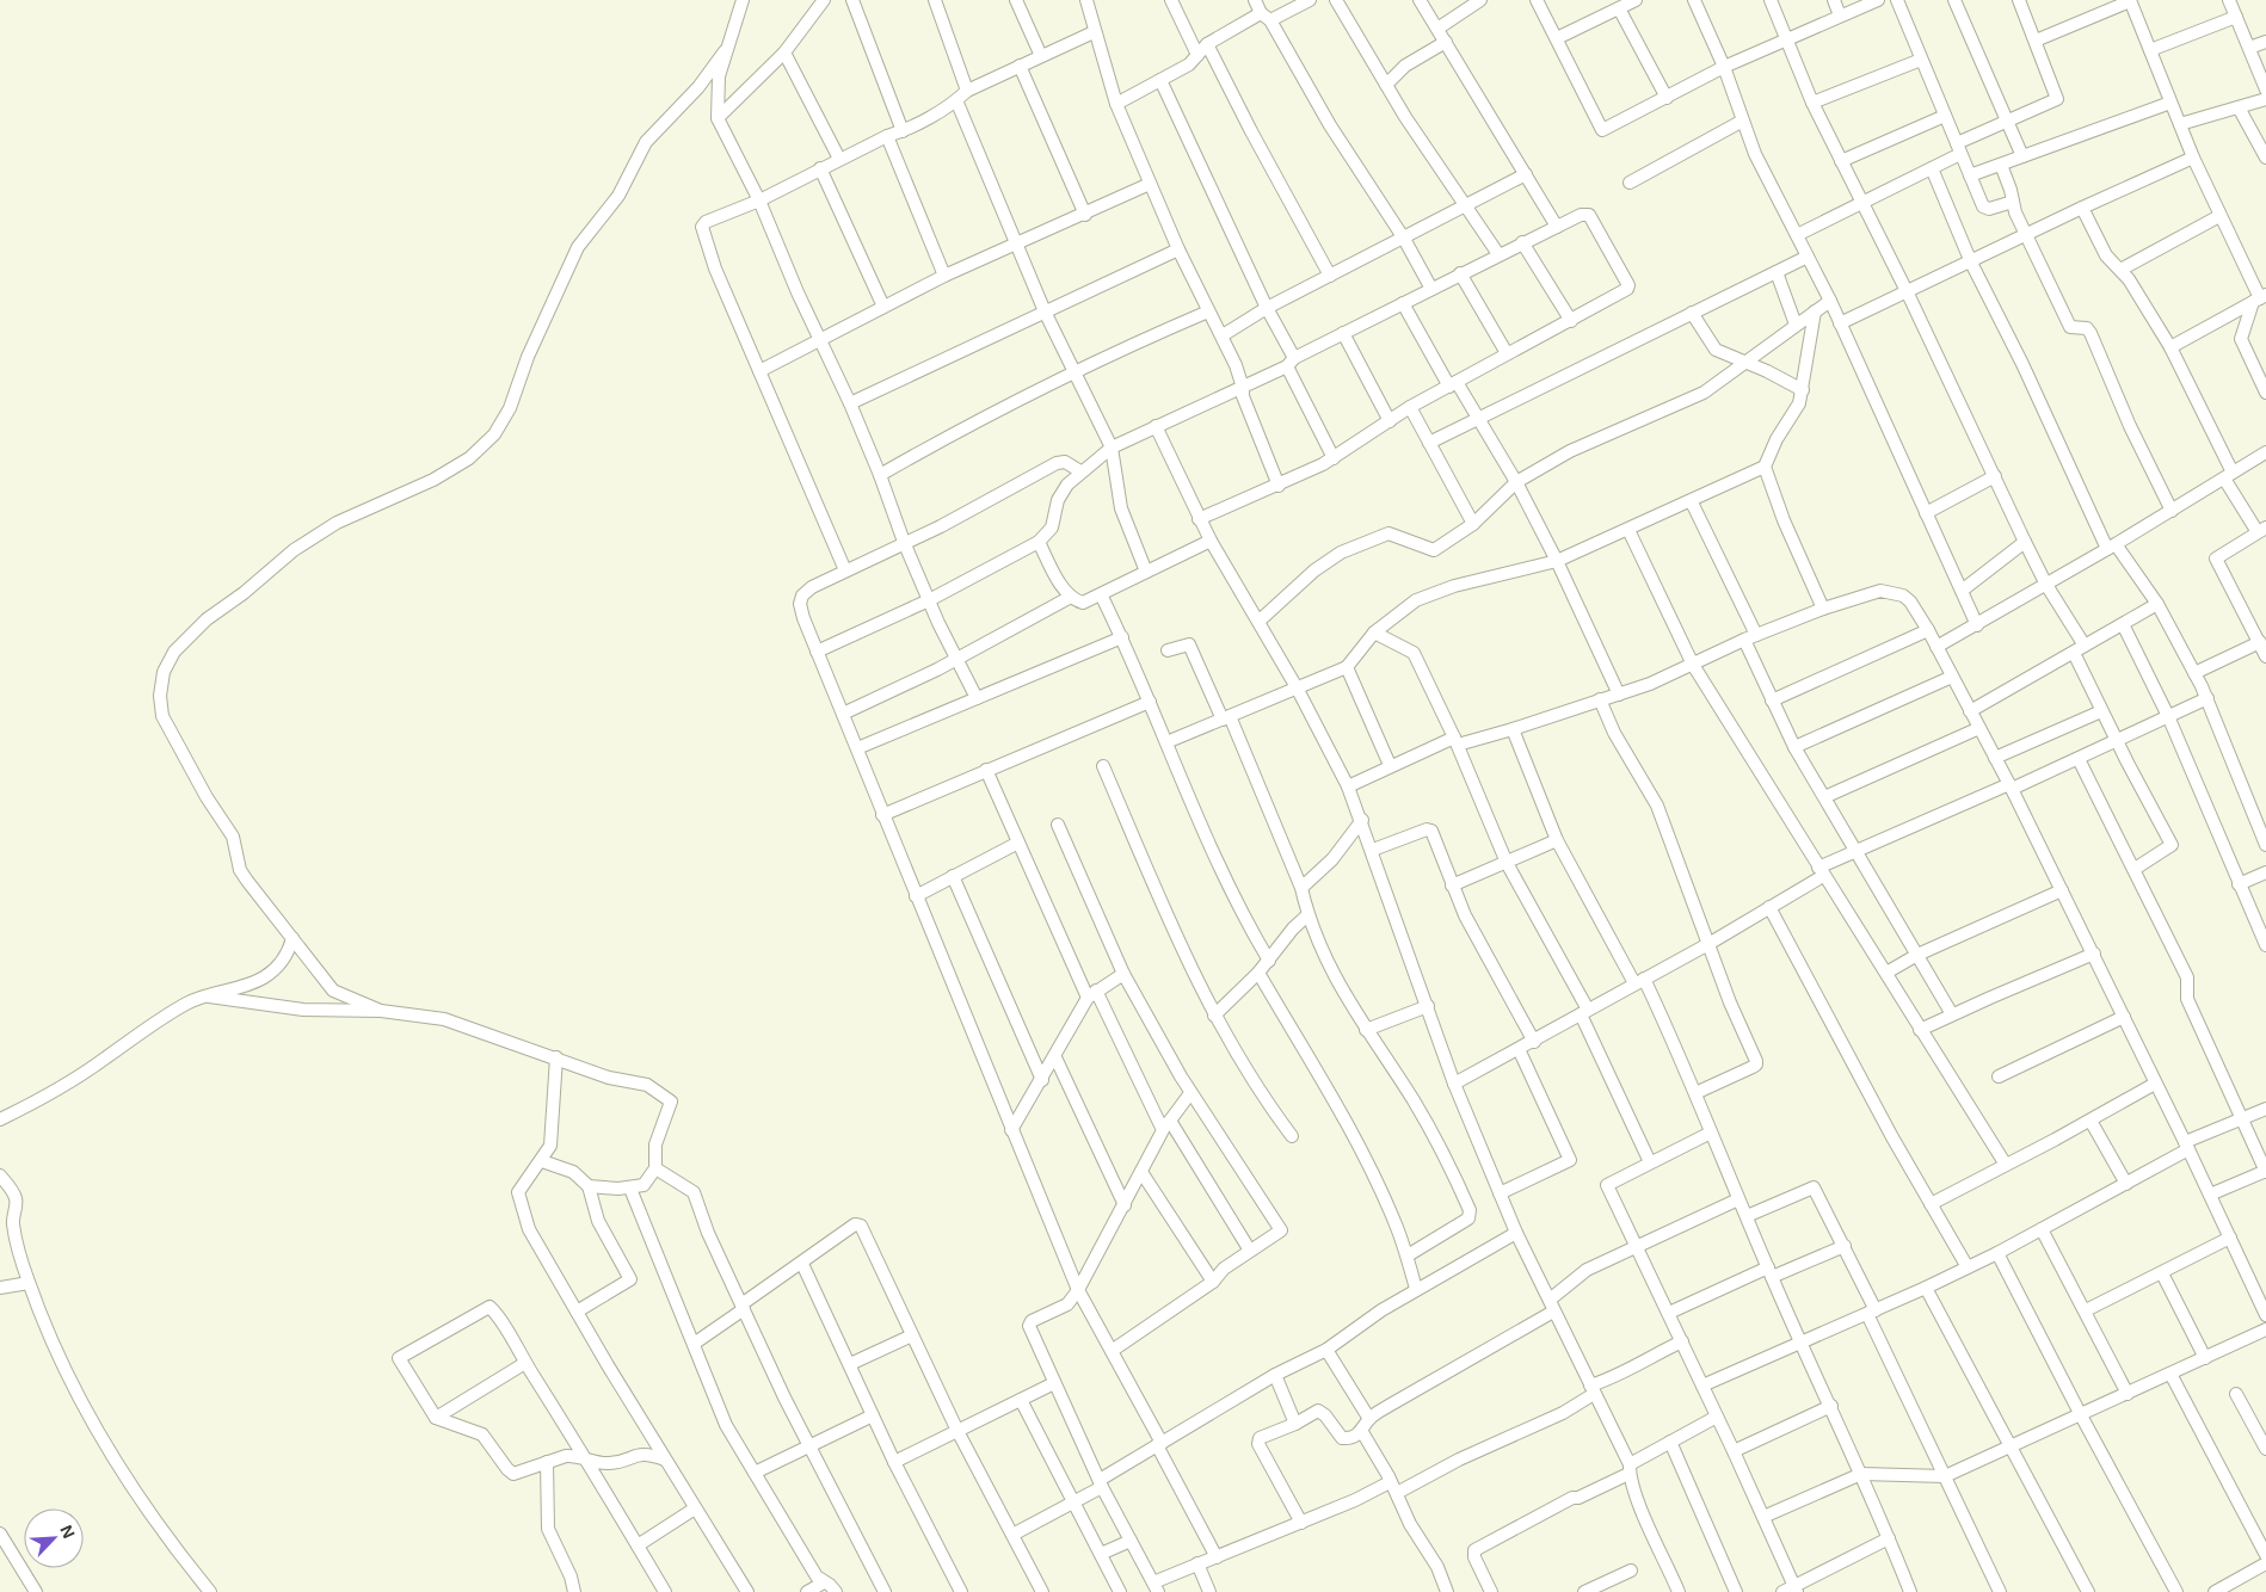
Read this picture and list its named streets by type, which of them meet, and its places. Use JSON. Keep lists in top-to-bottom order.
{
  "north": "top right"
}
